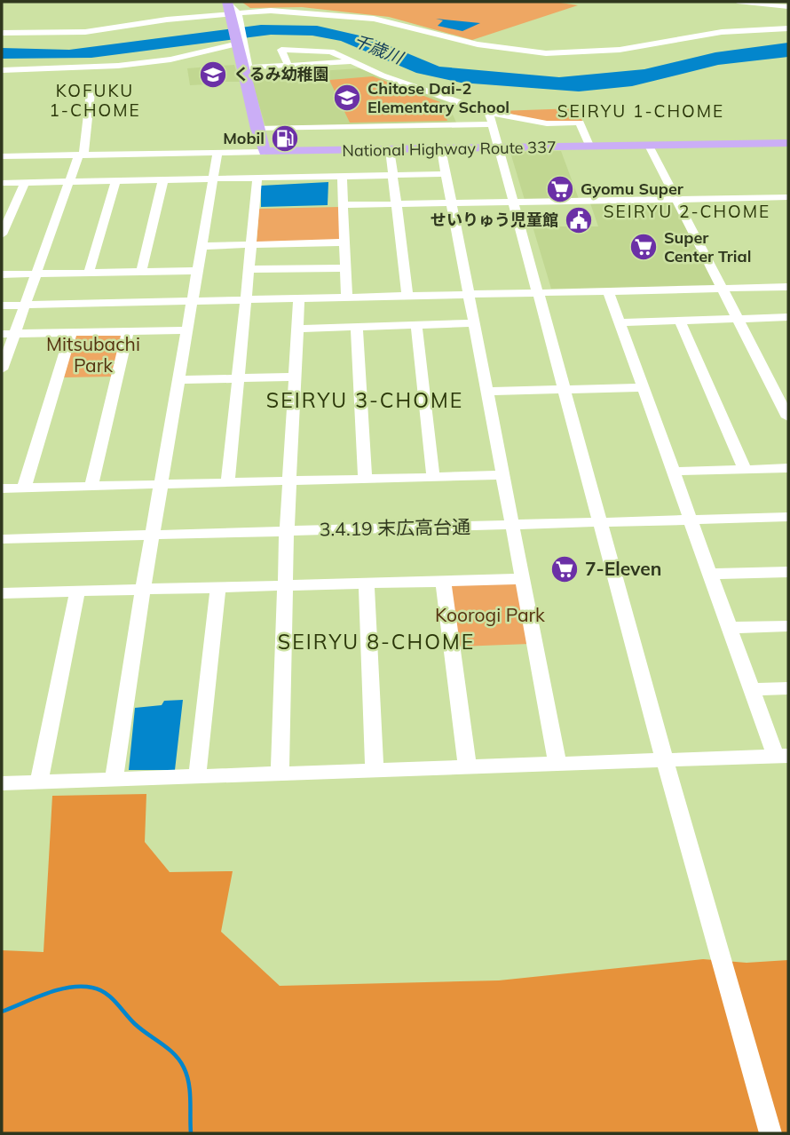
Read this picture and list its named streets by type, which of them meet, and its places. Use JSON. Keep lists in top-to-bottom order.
{
  "streets": {
    "highway": ["National Highway Route 337"],
    "street": ["3.4.19 末広高台通"]
  },
  "districts": [
    "KOFUKU 1-CHOME",
    "SEIRYU 1-CHOME",
    "SEIRYU 2-CHOME",
    "SEIRYU 3-CHOME",
    "SEIRYU 8-CHOME"
  ],
  "water": ["千歳川"],
  "parks": ["Mitsubachi Park", "Koorogi Park"],
  "places": {
    "school or university": ["くるみ幼稚園", "Chitose Dai-2 Elementary School"],
    "fuel station": ["Mobil"],
    "supermarket": ["Gyomu Super", "Super Center Trial", "7-Eleven"],
    "public building": ["せいりゅう児童館"]
  }
}
